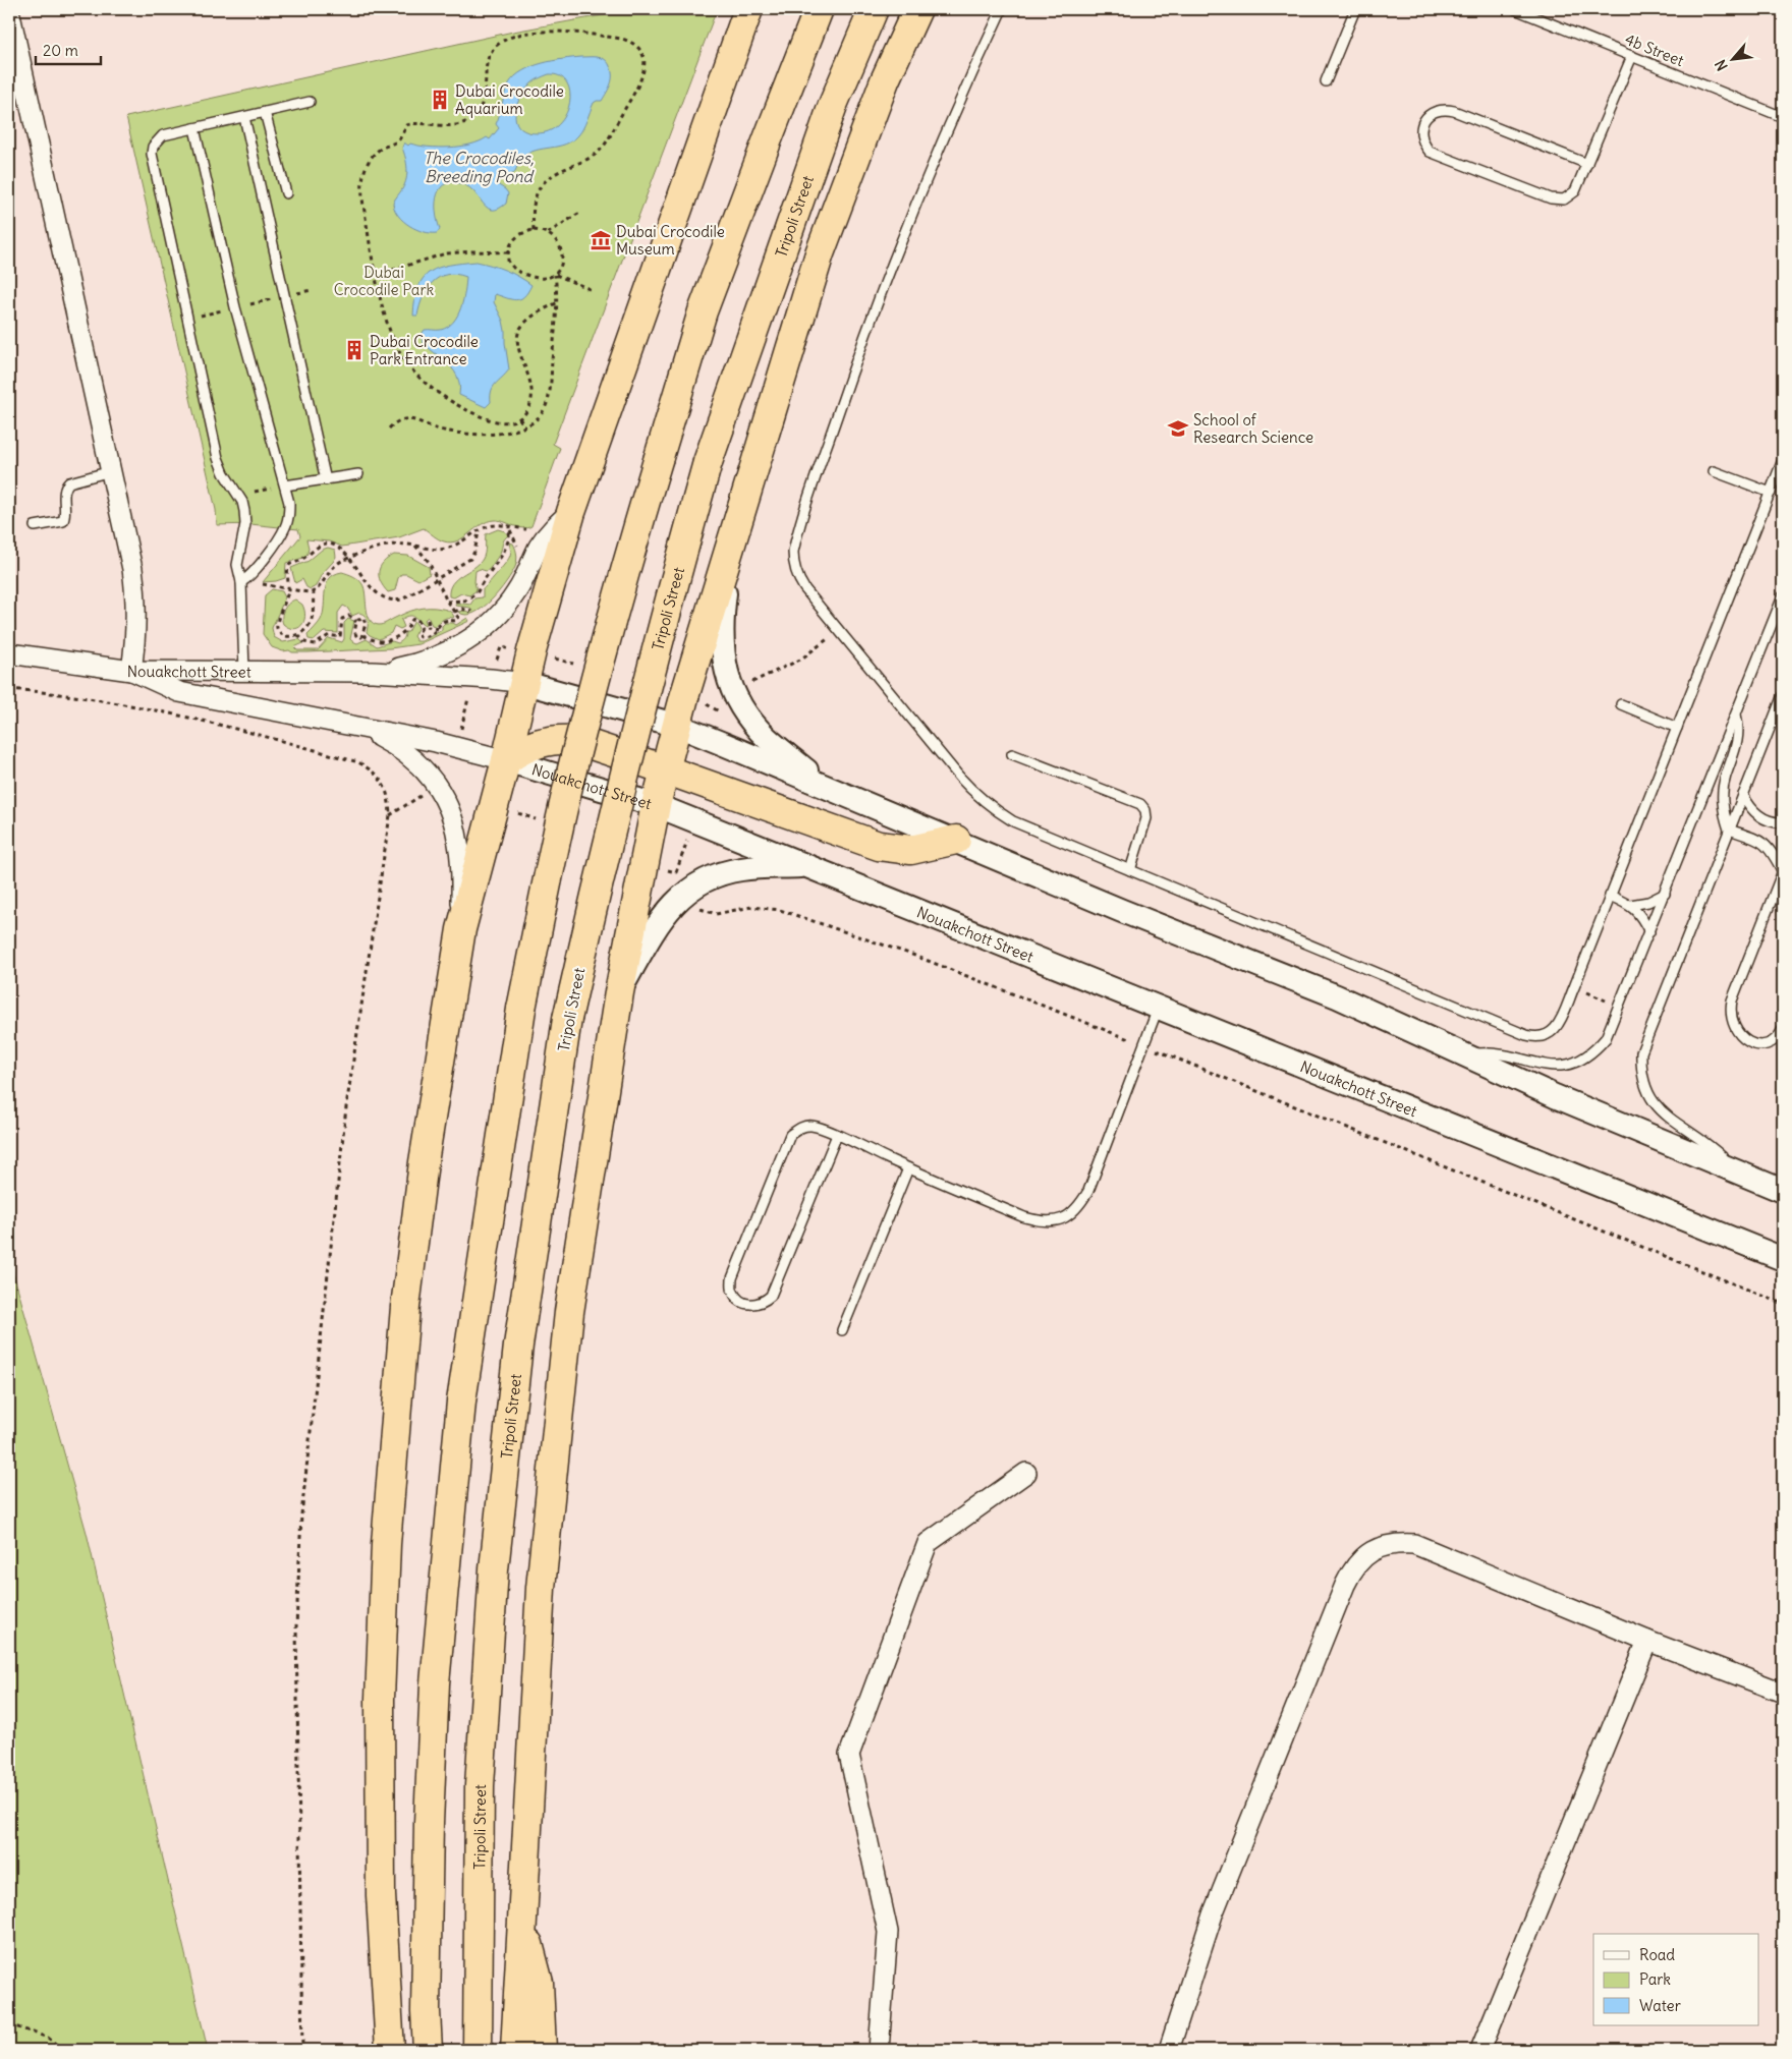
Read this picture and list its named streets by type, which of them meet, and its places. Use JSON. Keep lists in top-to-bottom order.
{
  "streets": {
    "highway": ["Tripoli Street"],
    "street": ["Nouakchott Street"],
    "lane": ["4b Street"]
  },
  "water": ["The Crocodiles, Breeding Pond"],
  "parks": ["Dubai Crocodile Park"],
  "places": {
    "building": ["Dubai Crocodile Aquarium", "Dubai Crocodile Park Entrance"],
    "museum": ["Dubai Crocodile Museum"],
    "school or university": ["School of Research Science"]
  },
  "legend": ["Road", "Park", "Water"],
  "scale_bar": "20 m",
  "north": "bottom left"
}
